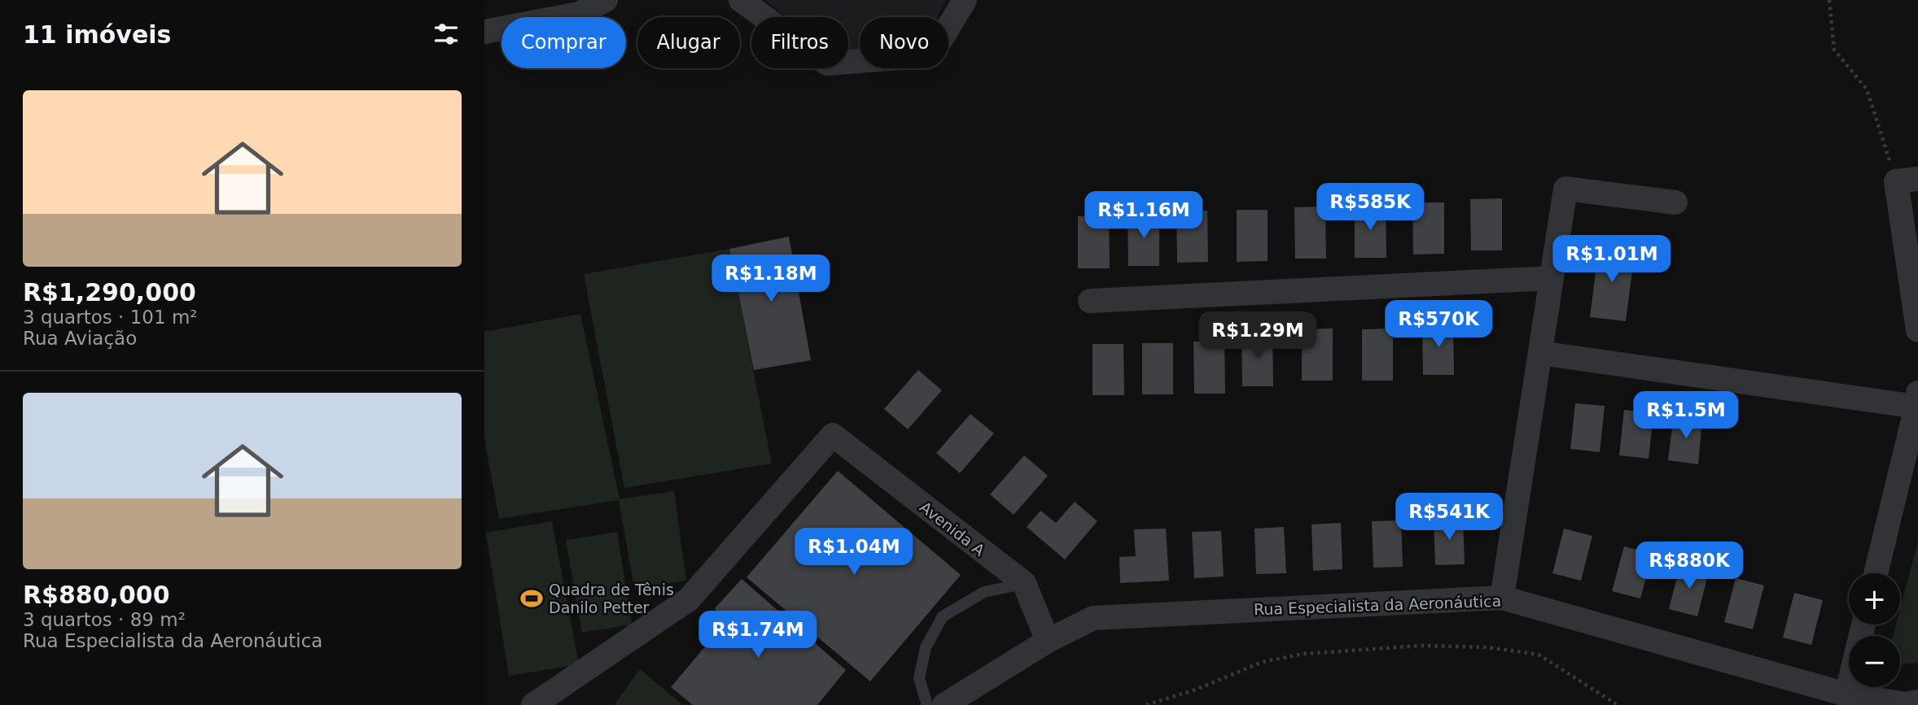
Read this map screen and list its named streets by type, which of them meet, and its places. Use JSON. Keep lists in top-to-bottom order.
{
  "streets": {
    "street": ["Avenida A", "Rua Especialista da Aeronáutica"]
  },
  "crossings": [
    ["Avenida A", "Rua Especialista da Aeronáutica"]
  ],
  "places": {
    "sports": ["Quadra de Tênis Danilo Petter"]
  },
  "page": {
    "heading": "11 imóveis",
    "chip": [
      "Comprar",
      "Alugar",
      "Filtros",
      "Novo"
    ],
    "list": [
      {
        "name": "R$1,290,000",
        "note": "3 quartos · 101 m² · Rua Aviação"
      },
      {
        "name": "R$880,000",
        "note": "3 quartos · 89 m² · Rua Especialista da Aeronáutica"
      }
    ],
    "price": [
      "R$585K",
      "R$1.16M",
      "R$1.01M",
      "R$1.18M",
      "R$570K",
      "R$1.29M",
      "R$1.5M",
      "R$541K",
      "R$1.04M",
      "R$880K",
      "R$1.74M"
    ],
    "map_buttons": ["+", "−"]
  }
}
